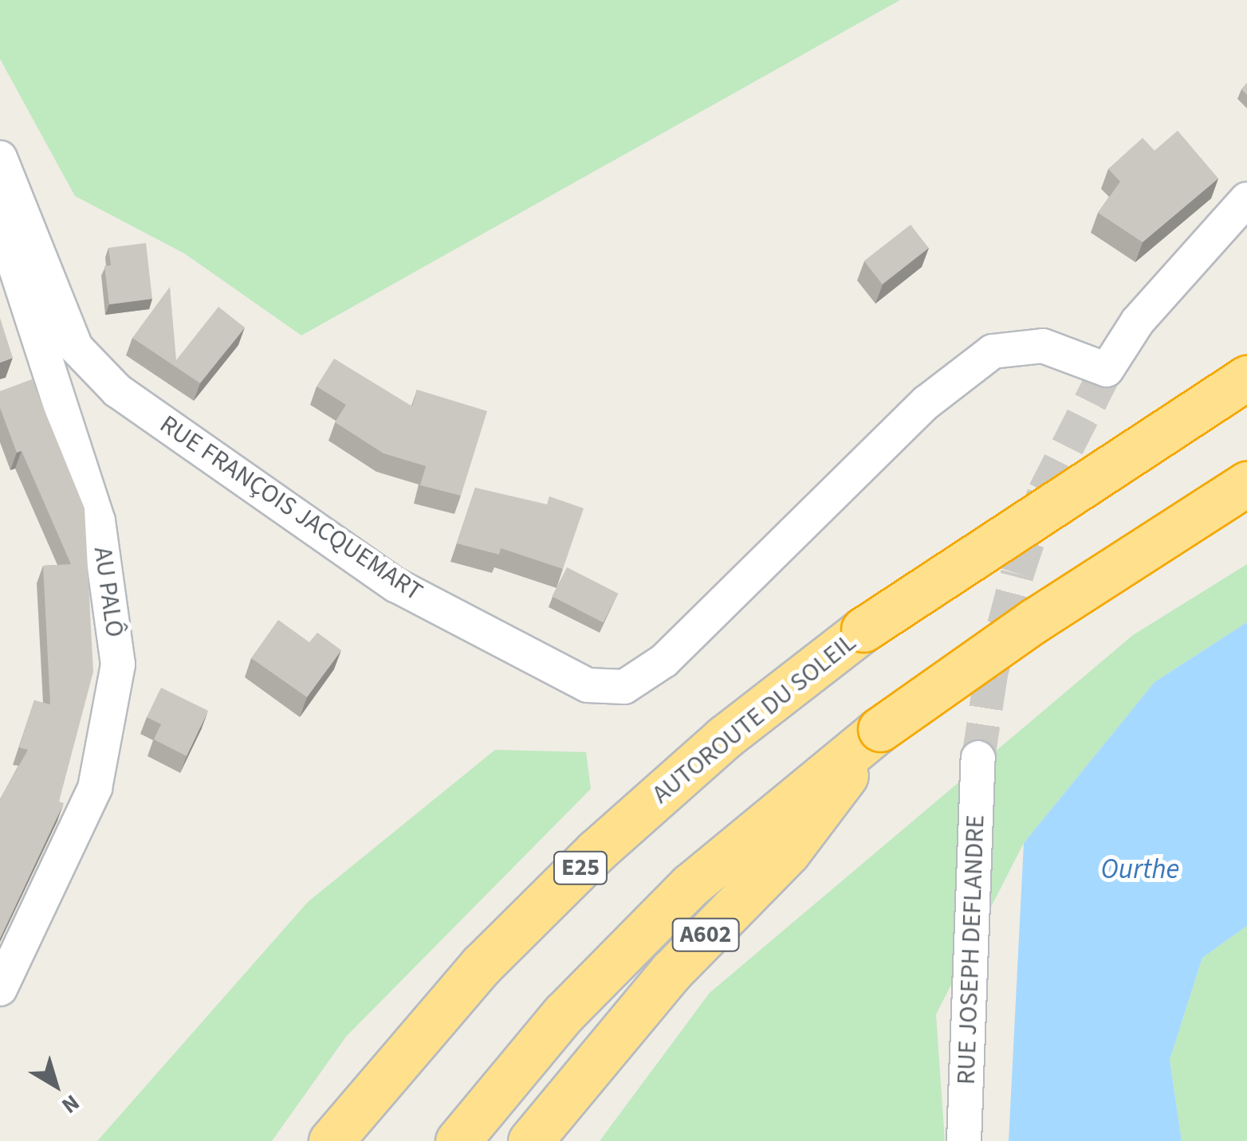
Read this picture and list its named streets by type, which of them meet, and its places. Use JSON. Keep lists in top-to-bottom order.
{
  "streets": {
    "highway": ["AUTOROUTE DU SOLEIL", "E25", "A602"],
    "street": ["RUE FRANÇOIS JACQUEMART", "AU PALÔ", "RUE JOSEPH DEFLANDRE"]
  },
  "crossings": [
    ["RUE FRANÇOIS JACQUEMART", "AU PALÔ"]
  ],
  "water": ["Ourthe"],
  "north": "bottom right"
}
